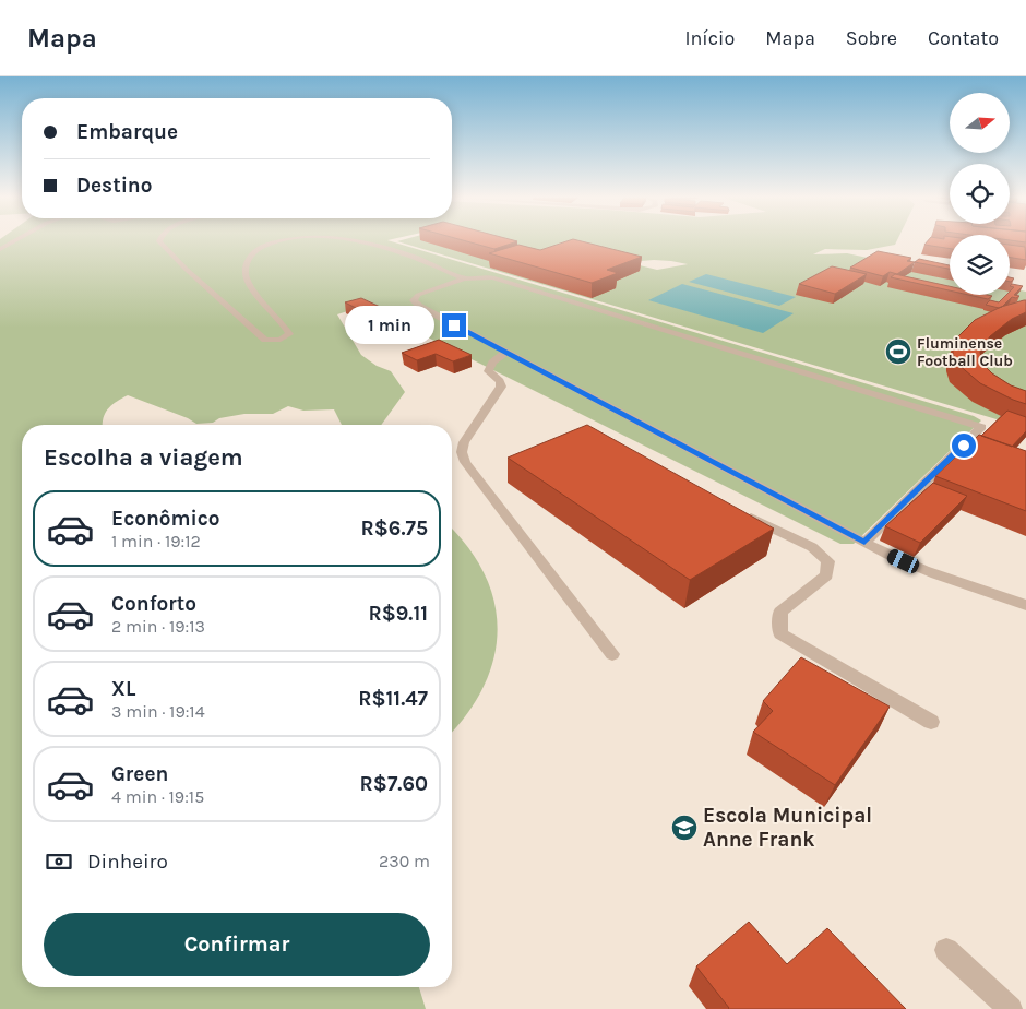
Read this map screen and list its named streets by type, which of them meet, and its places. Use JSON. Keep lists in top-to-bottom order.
{
  "places": {
    "sports": ["Fluminense Football Club"],
    "school or university": ["Escola Municipal Anne Frank"]
  },
  "north": "right",
  "page": {
    "header": "Mapa",
    "nav": [
      "Início",
      "Mapa",
      "Sobre",
      "Contato"
    ],
    "banner": ["Embarque", "Destino"],
    "bubble": "1 min",
    "heading": "Escolha a viagem",
    "list": [
      {
        "name": "Econômico",
        "note": "1 min · 19:12",
        "value": "R$6.75"
      },
      {
        "name": "Conforto",
        "note": "2 min · 19:13",
        "value": "R$9.11"
      },
      {
        "name": "XL",
        "note": "3 min · 19:14",
        "value": "R$11.47"
      },
      {
        "name": "Green",
        "note": "4 min · 19:15",
        "value": "R$7.60"
      }
    ],
    "pay": ["Dinheiro", "230 m"],
    "buttons": "Confirmar"
  }
}
